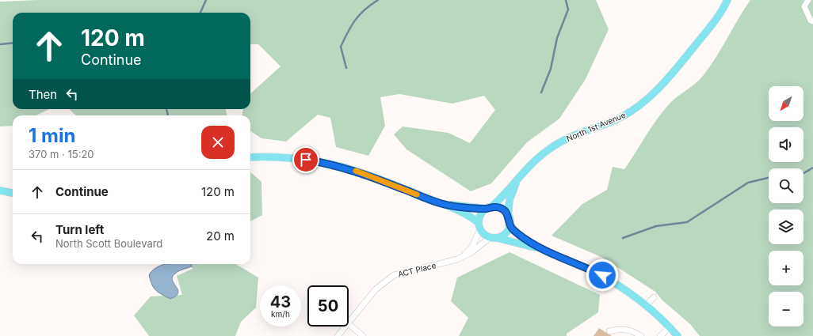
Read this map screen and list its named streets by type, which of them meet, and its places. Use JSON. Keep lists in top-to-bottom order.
{
  "streets": {
    "main road": ["North 1st Avenue"],
    "lane": ["ACT Place"]
  },
  "crossings": [
    ["North 1st Avenue", "ACT Place"]
  ],
  "north": "bottom left",
  "page": {
    "turn": ["120 m", "Continue"],
    "then": "Then",
    "map_buttons": ["+", "−"],
    "heading": ["1 min", "370 m · 15:20"],
    "list": [
      {
        "name": "Continue",
        "value": "120 m"
      },
      {
        "name": "Turn left",
        "note": "North Scott Boulevard",
        "value": "20 m"
      }
    ],
    "speed": "43 km/h",
    "limit": "50"
  }
}
